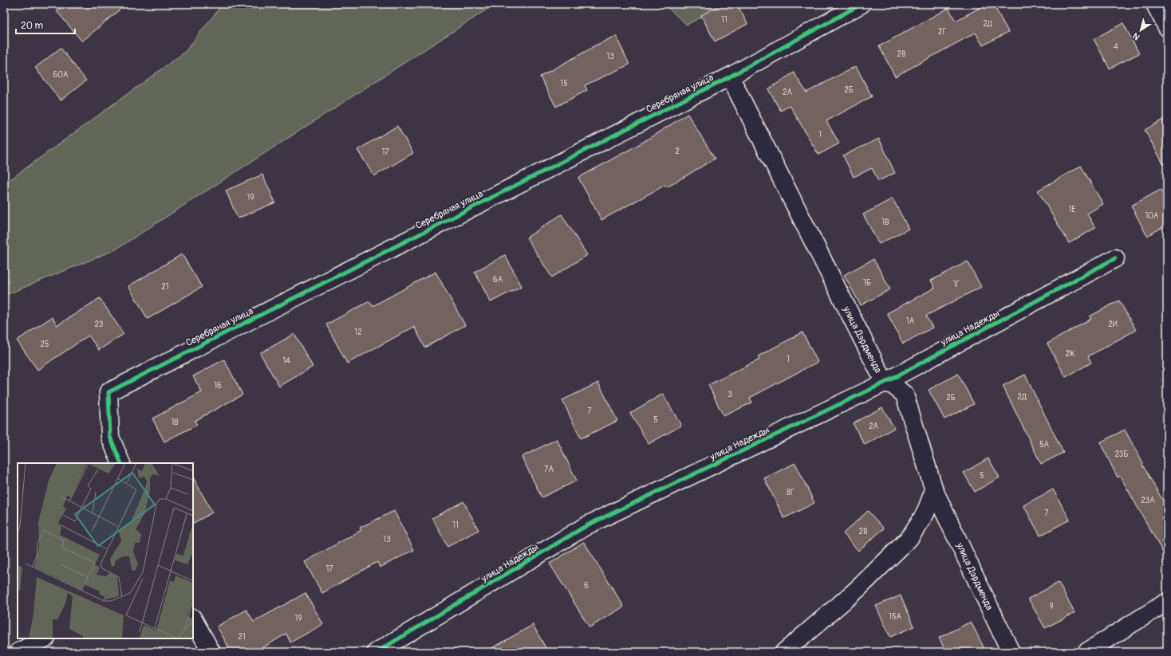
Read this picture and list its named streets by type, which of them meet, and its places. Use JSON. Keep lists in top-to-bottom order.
{
  "streets": {
    "street": ["Серебряная улица", "улица Надежды", "улица Дэрдменда"]
  },
  "crossings": [
    ["Серебряная улица", "улица Дэрдменда"],
    ["улица Надежды", "улица Дэрдменда"]
  ],
  "house_numbers": [
    "11",
    "2Д",
    "2Г",
    "4",
    "2В",
    "13",
    "60А",
    "15",
    "2Б",
    "2А",
    "1",
    "2",
    "17",
    "19",
    "1Е",
    "10А",
    "1В",
    "6А",
    "1Б",
    "1Г",
    "21",
    "1А",
    "23",
    "2И",
    "12",
    "25",
    "2Ж",
    "1",
    "14",
    "16",
    "3",
    "2Д",
    "2Б",
    "7",
    "5",
    "18",
    "2А",
    "5А",
    "23Б",
    "7А",
    "5",
    "8Г",
    "23А",
    "7",
    "11",
    "2В",
    "13",
    "17",
    "6",
    "9",
    "15А",
    "19",
    "21"
  ],
  "scale_bar": "20 m",
  "north": "bottom left"
}
